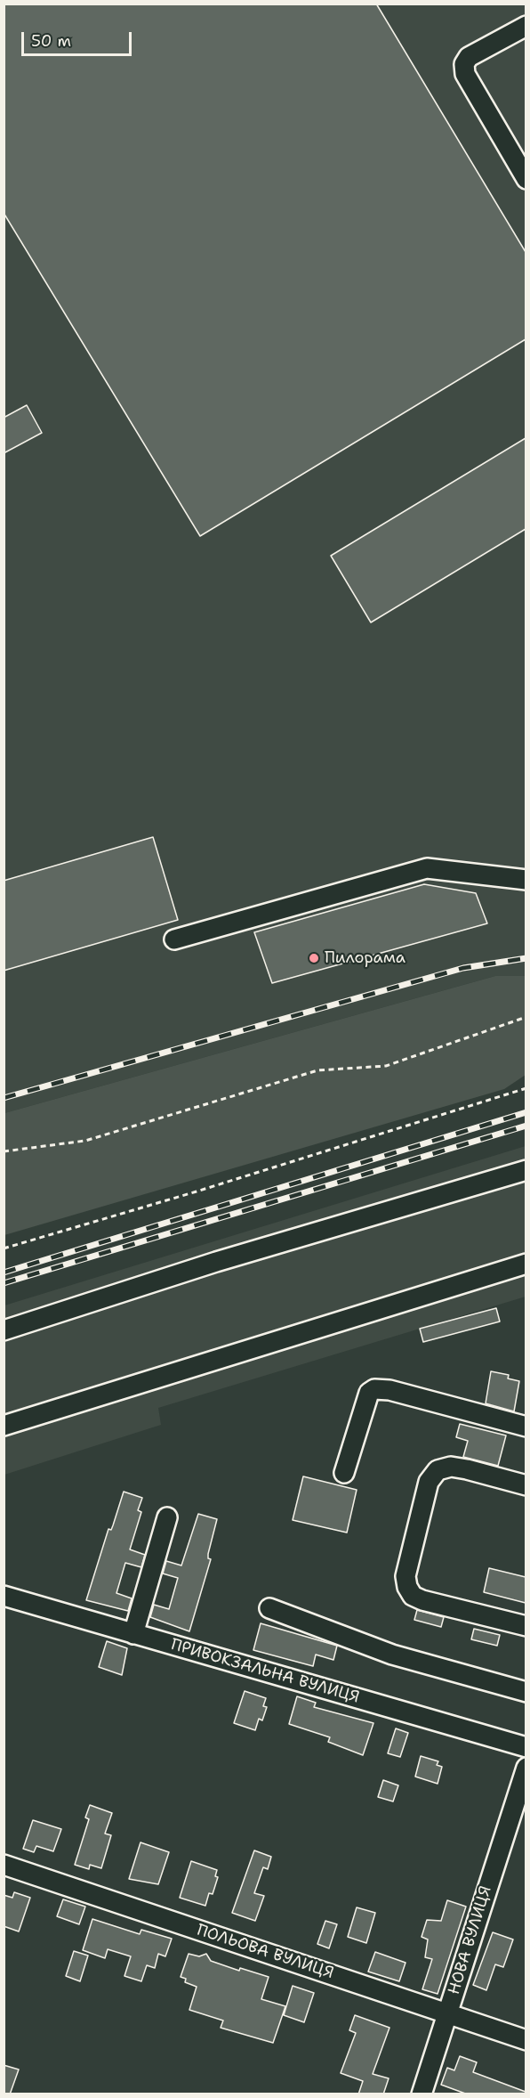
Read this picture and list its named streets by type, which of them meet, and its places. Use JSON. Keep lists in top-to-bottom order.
{
  "streets": {
    "street": ["ПРИВОКЗАЛЬНА ВУЛИЦЯ", "НОВА ВУЛИЦЯ", "ПОЛЬОВА ВУЛИЦЯ"]
  },
  "crossings": [
    ["НОВА ВУЛИЦЯ", "ПОЛЬОВА ВУЛИЦЯ"]
  ],
  "places": ["Пилорама"],
  "scale_bar": "50 m"
}
